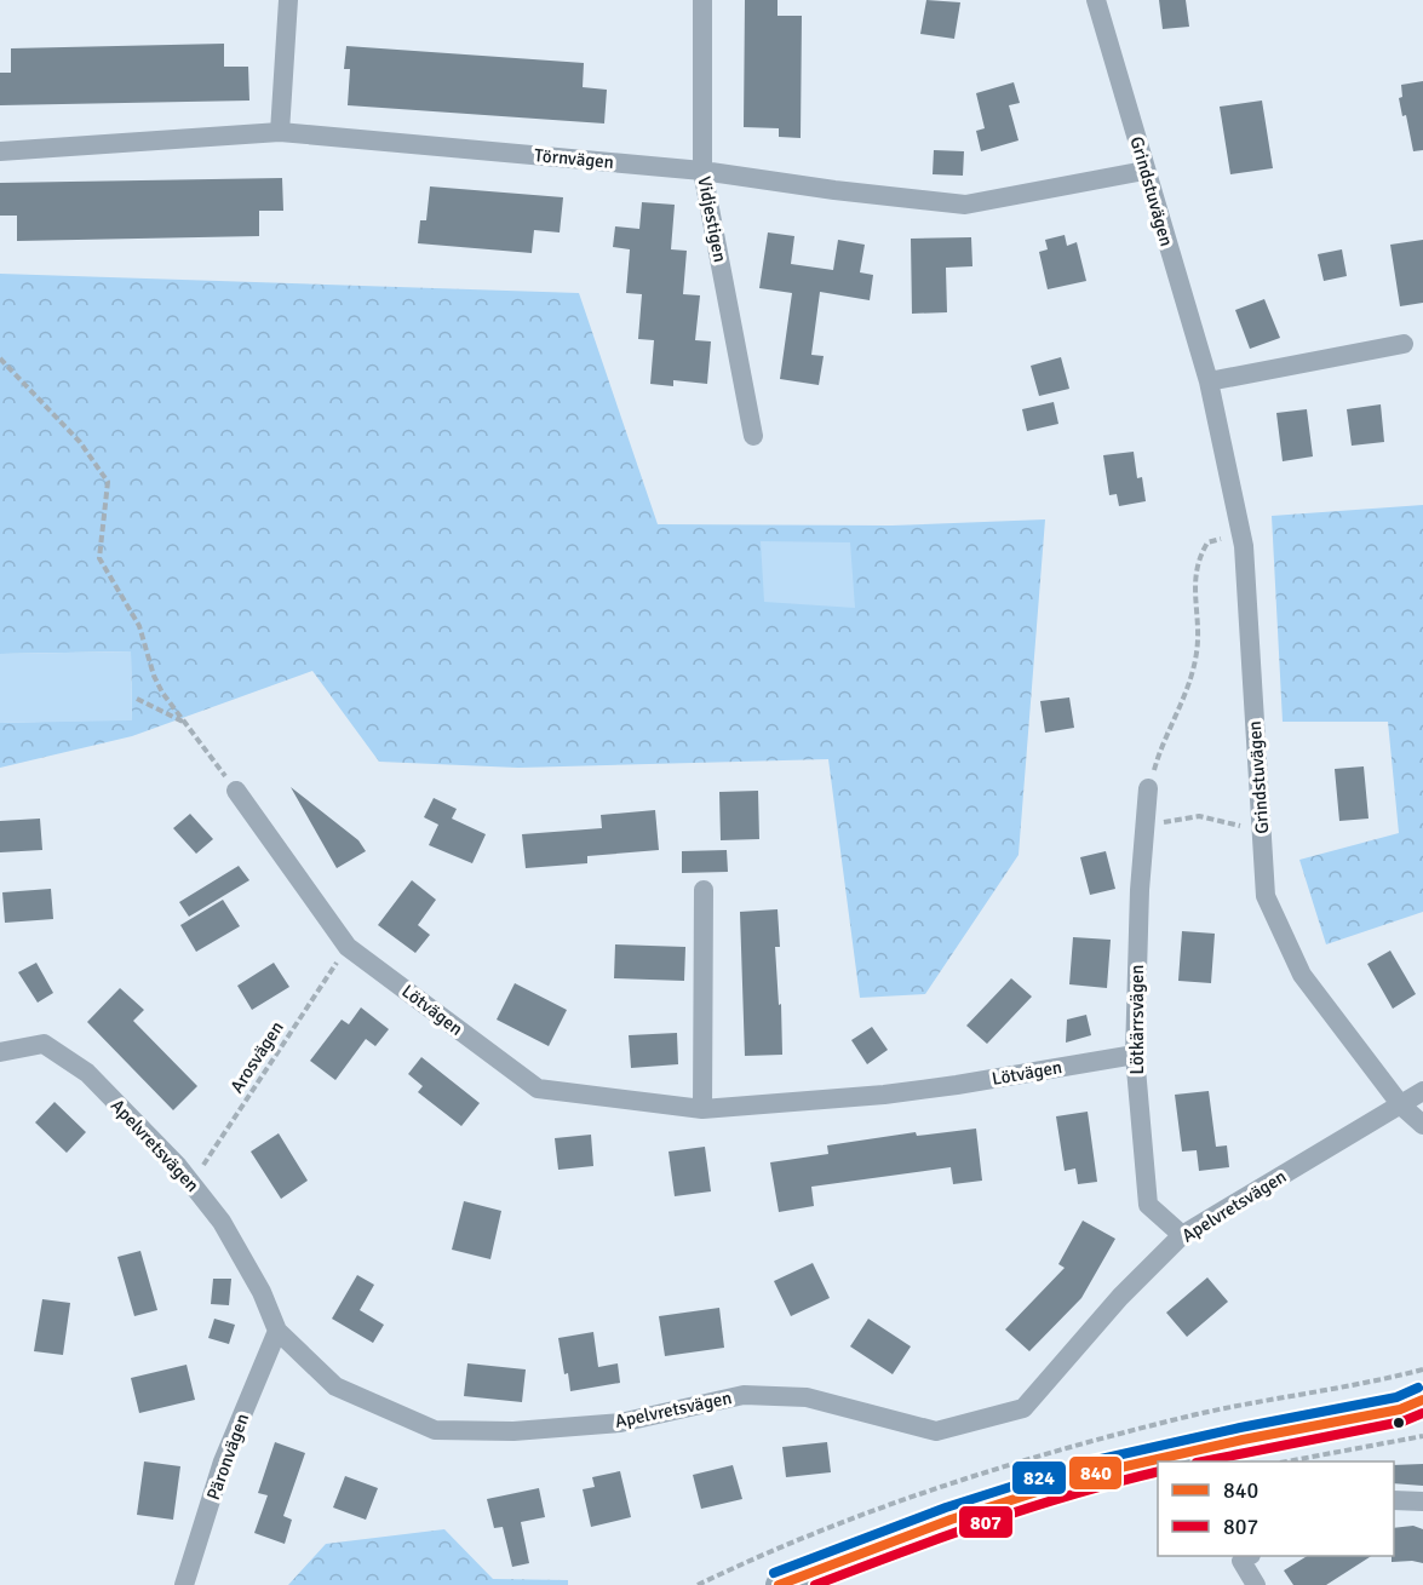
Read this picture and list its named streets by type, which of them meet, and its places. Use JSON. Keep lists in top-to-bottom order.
{
  "streets": {
    "street": [
      "Törnvägen",
      "Grindstuvägen",
      "Vidjestigen",
      "Lötvägen",
      "Lötkärrsvägen",
      "Apelvretsvägen",
      "Päronvägen"
    ],
    "path": ["Arosvägen"]
  },
  "crossings": [
    ["Törnvägen", "Grindstuvägen"],
    ["Törnvägen", "Vidjestigen"],
    ["Grindstuvägen", "Apelvretsvägen"],
    ["Lötvägen", "Lötkärrsvägen"],
    ["Lötvägen", "Arosvägen"],
    ["Lötkärrsvägen", "Apelvretsvägen"],
    ["Arosvägen", "Apelvretsvägen"],
    ["Apelvretsvägen", "Päronvägen"]
  ],
  "lines": ["transit line 824", "transit line 840", "transit line 807"],
  "legend": ["840", "807"]
}
